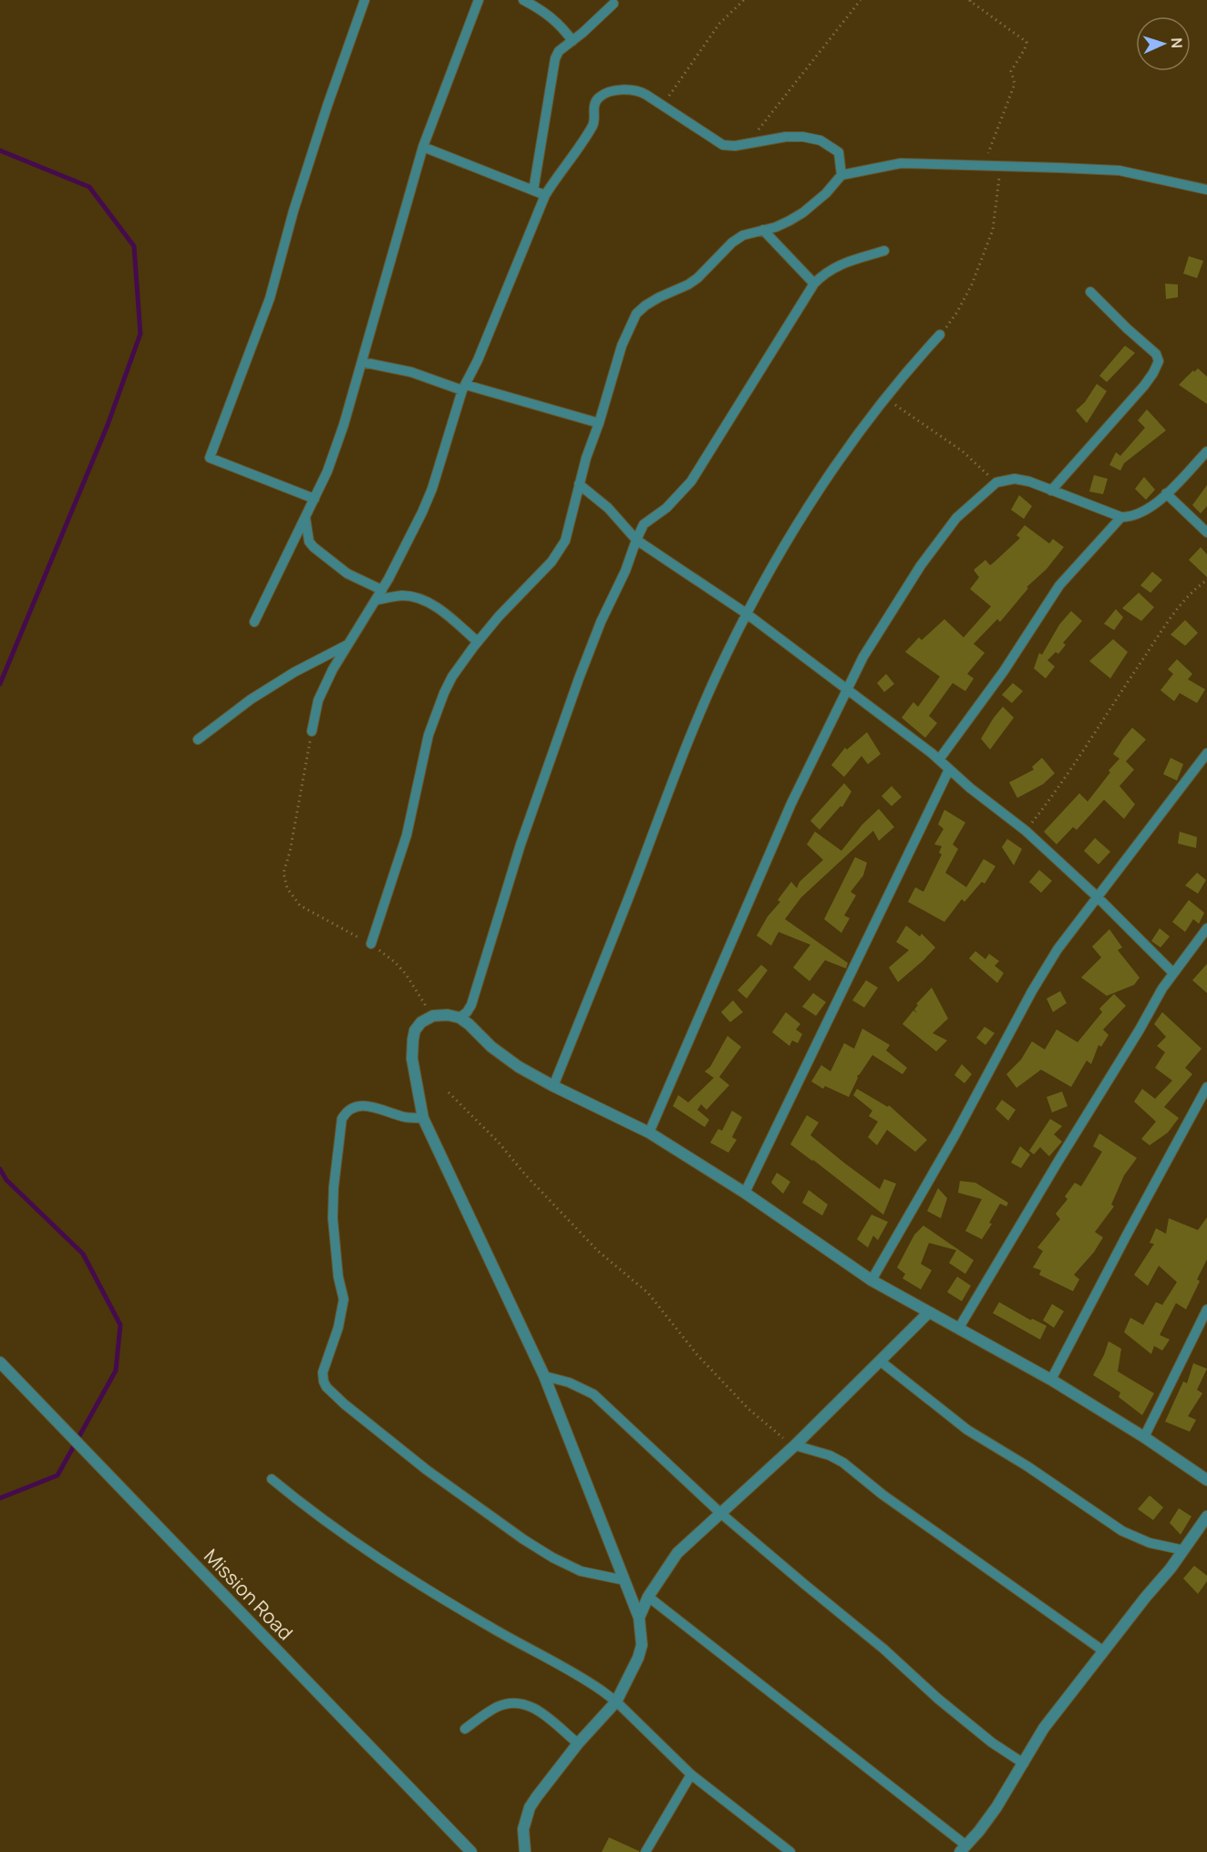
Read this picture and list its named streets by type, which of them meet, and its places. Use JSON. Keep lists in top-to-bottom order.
{
  "streets": {
    "street": ["Mission Road"]
  },
  "north": "right"
}
